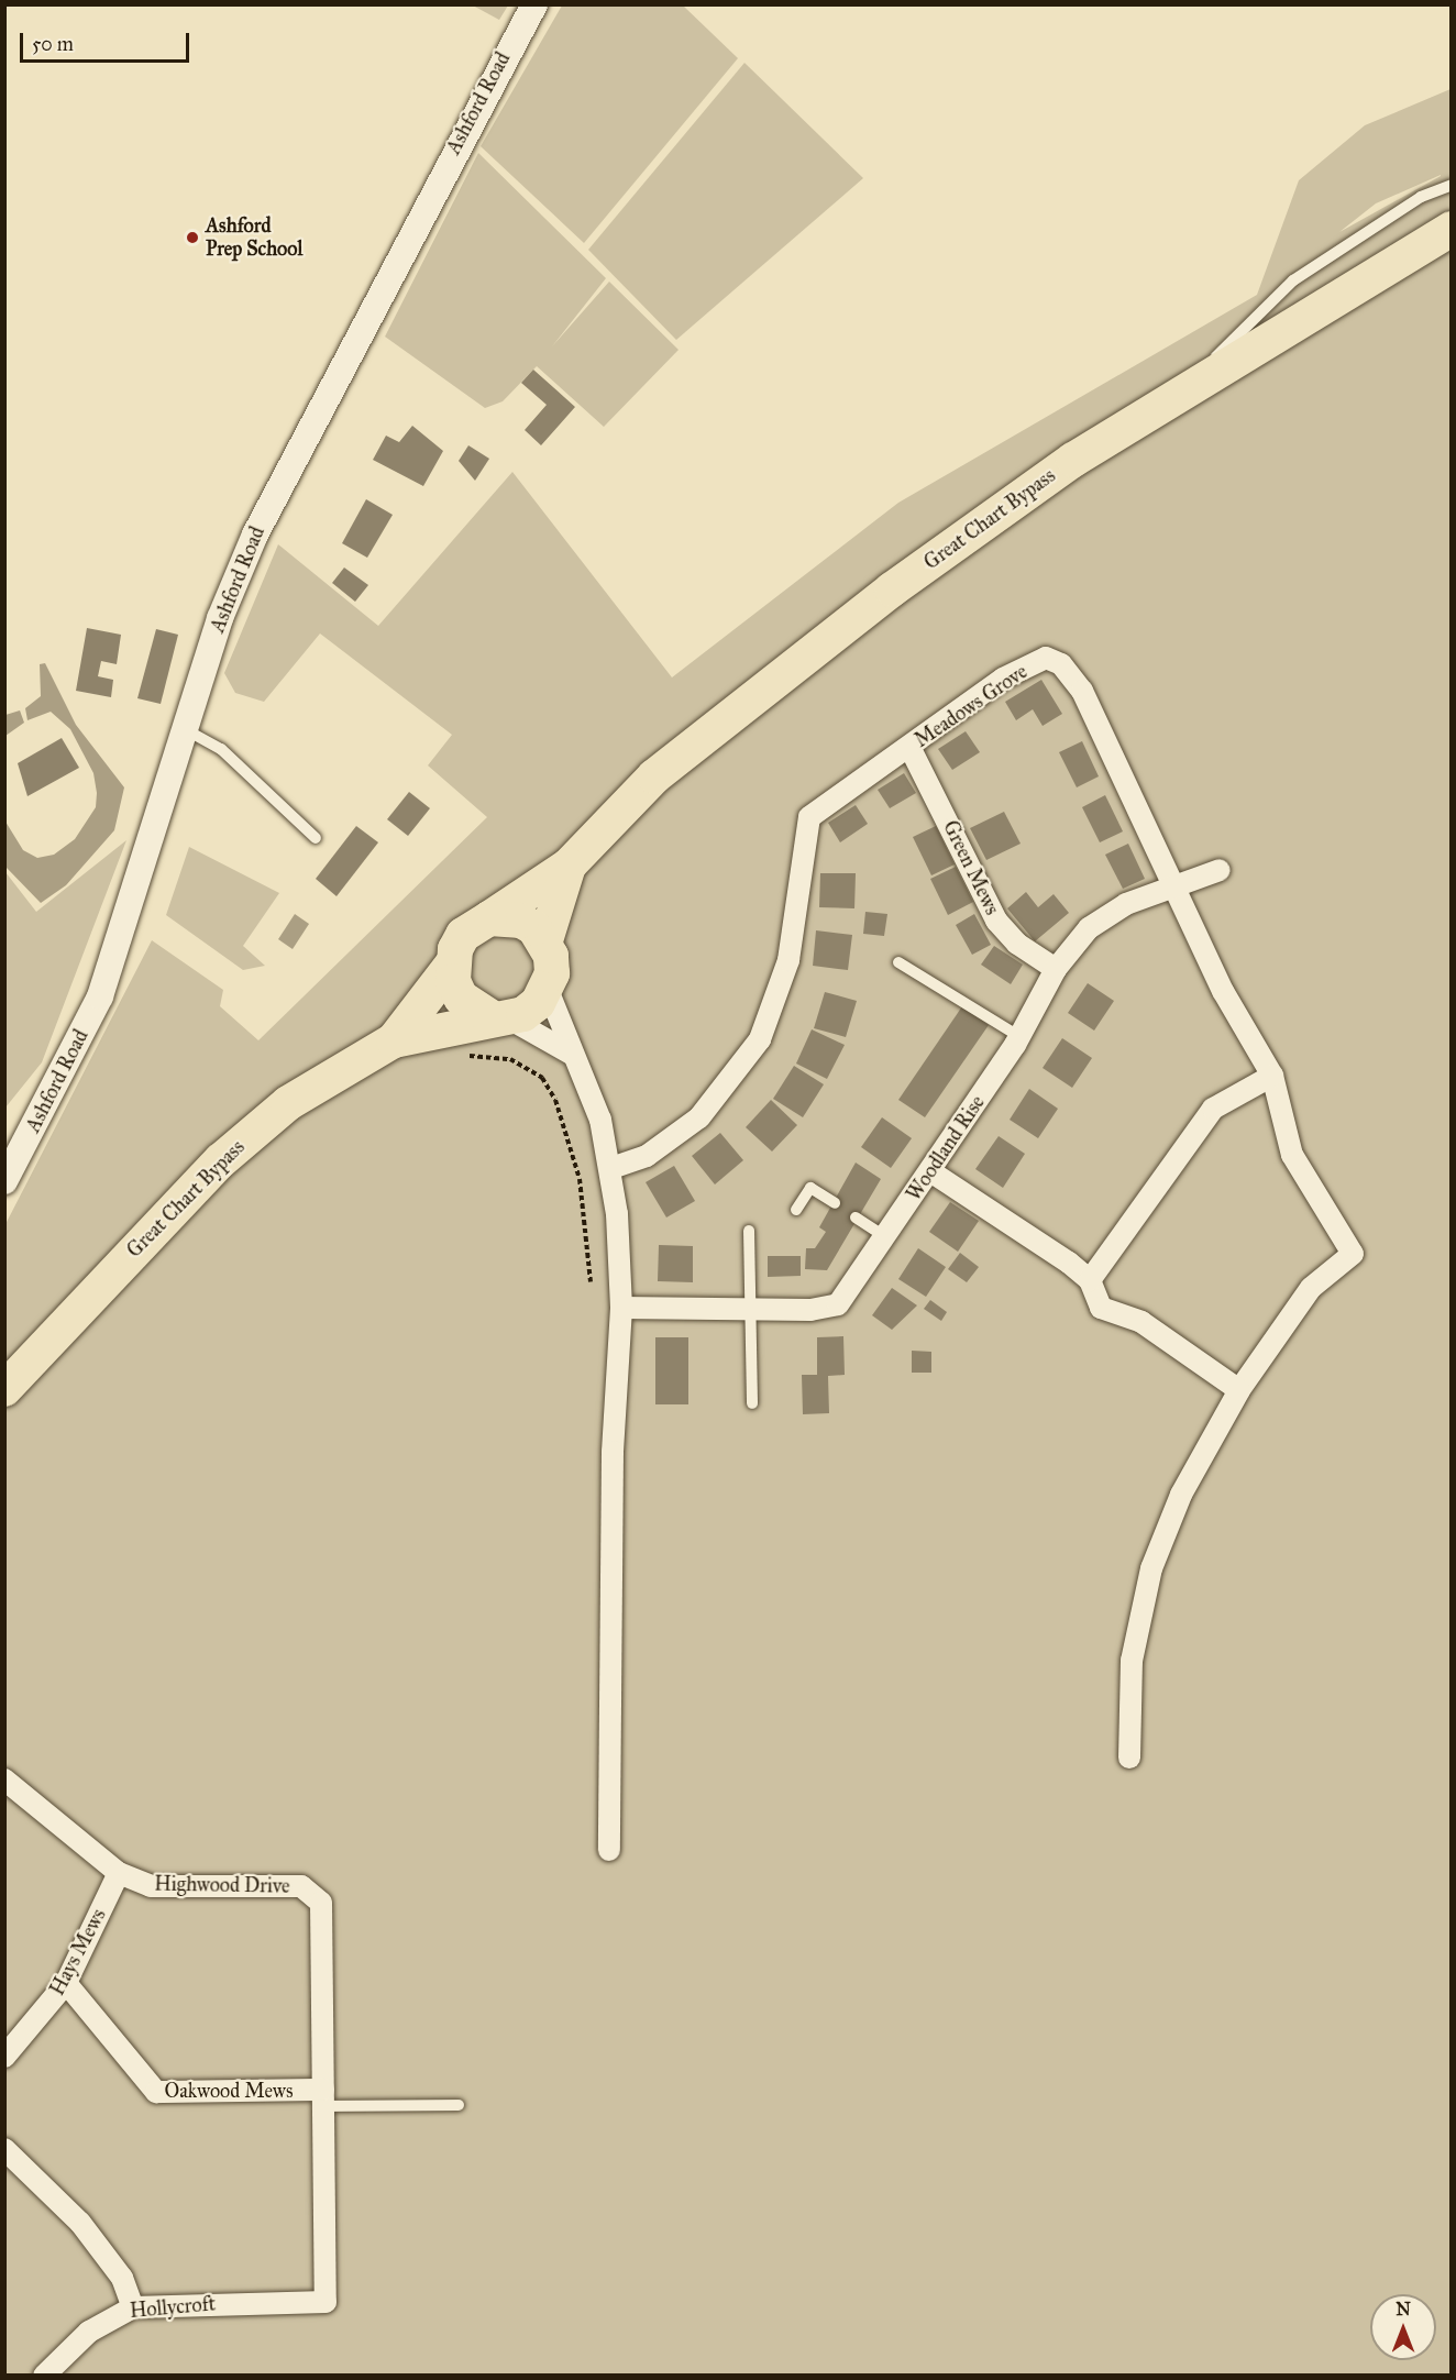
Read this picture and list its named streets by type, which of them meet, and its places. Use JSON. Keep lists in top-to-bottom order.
{
  "streets": {
    "main road": ["Great Chart Bypass"],
    "street": [
      "Ashford Road",
      "Meadows Grove",
      "Green Mews",
      "Woodland Rise",
      "Highwood Drive",
      "Hays Mews",
      "Oakwood Mews",
      "Hollycroft"
    ]
  },
  "crossings": [
    ["Meadows Grove", "Green Mews"],
    ["Meadows Grove", "Woodland Rise"],
    ["Green Mews", "Woodland Rise"],
    ["Highwood Drive", "Hays Mews"],
    ["Highwood Drive", "Oakwood Mews"],
    ["Highwood Drive", "Hollycroft"],
    ["Hays Mews", "Oakwood Mews"],
    ["Oakwood Mews", "Hollycroft"]
  ],
  "places": ["Ashford Prep School"],
  "scale_bar": "50 m",
  "north": "top"
}
